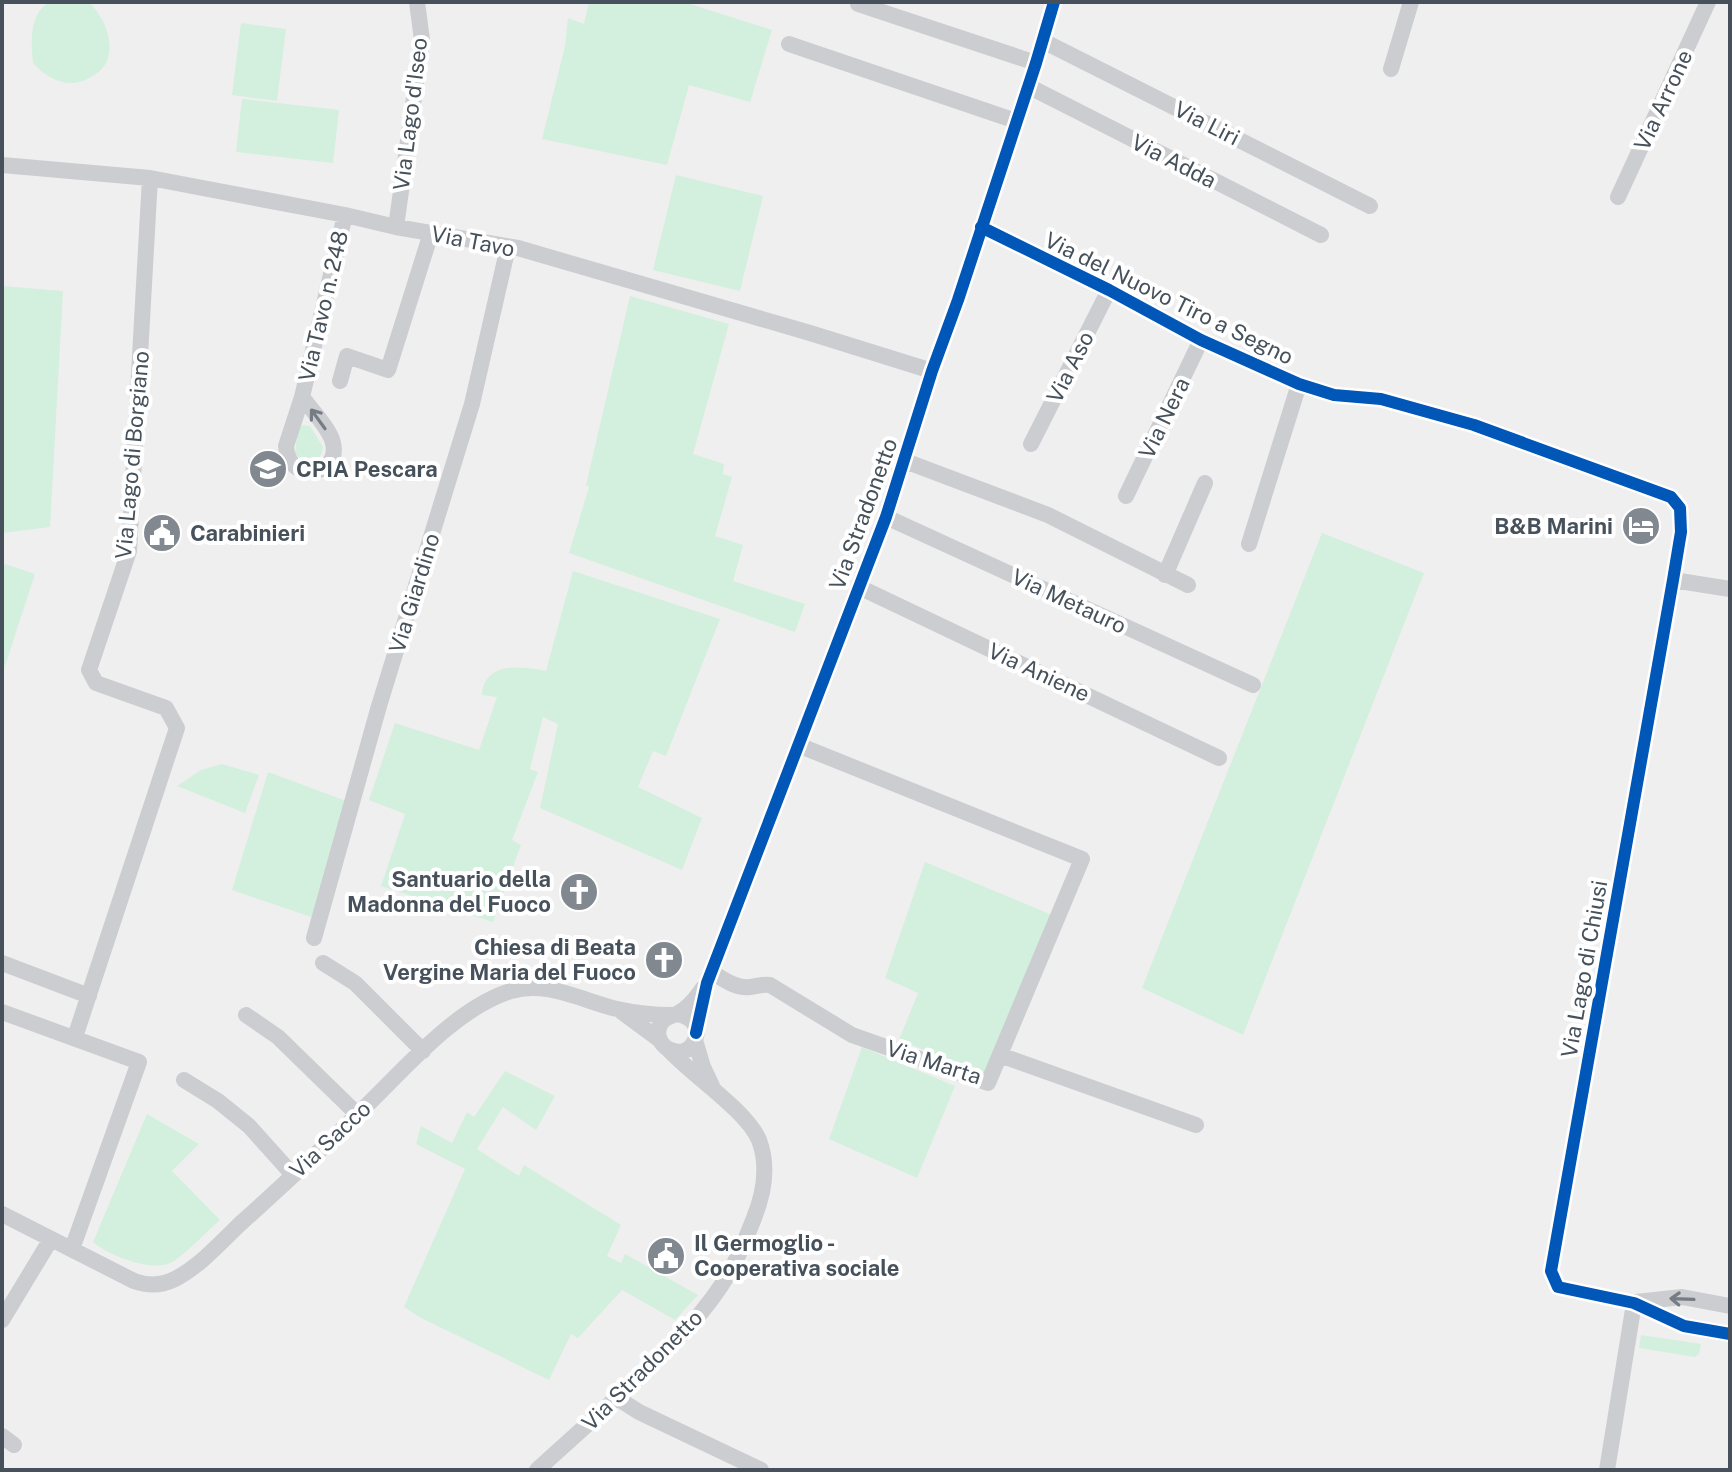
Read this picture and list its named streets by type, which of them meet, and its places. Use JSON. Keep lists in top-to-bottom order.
{
  "streets": {
    "street": [
      "Via Arrone",
      "Via Lago d'Iseo",
      "Via Liri",
      "Via Adda",
      "Via Tavo",
      "Via del Nuovo Tiro a Segno",
      "Via Tavo n. 248",
      "Via Aso",
      "Via Nera",
      "Via Lago di Borgiano",
      "Via Stradonetto",
      "Via Giardino",
      "Via Metauro",
      "Via Aniene",
      "Via Lago di Chiusi",
      "Via Marta",
      "Via Sacco"
    ]
  },
  "crossings": [
    ["Via Lago d'Iseo", "Via Tavo"],
    ["Via Liri", "Via Stradonetto"],
    ["Via Adda", "Via Stradonetto"],
    ["Via Tavo", "Via Tavo n. 248"],
    ["Via Tavo", "Via Lago di Borgiano"],
    ["Via Tavo", "Via Stradonetto"],
    ["Via Tavo", "Via Giardino"],
    ["Via del Nuovo Tiro a Segno", "Via Aso"],
    ["Via del Nuovo Tiro a Segno", "Via Nera"],
    ["Via del Nuovo Tiro a Segno", "Via Stradonetto"],
    ["Via del Nuovo Tiro a Segno", "Via Lago di Chiusi"],
    ["Via Stradonetto", "Via Metauro"],
    ["Via Stradonetto", "Via Aniene"],
    ["Via Stradonetto", "Via Marta"],
    ["Via Stradonetto", "Via Sacco"]
  ],
  "places": {
    "school or university": ["CPIA Pescara"],
    "hotel": ["B&B Marini"],
    "public building": ["Carabinieri", "Il Germoglio - Cooperativa sociale"],
    "church": ["Santuario della Madonna del Fuoco", "Chiesa di Beata Vergine Maria del Fuoco"]
  }
}
